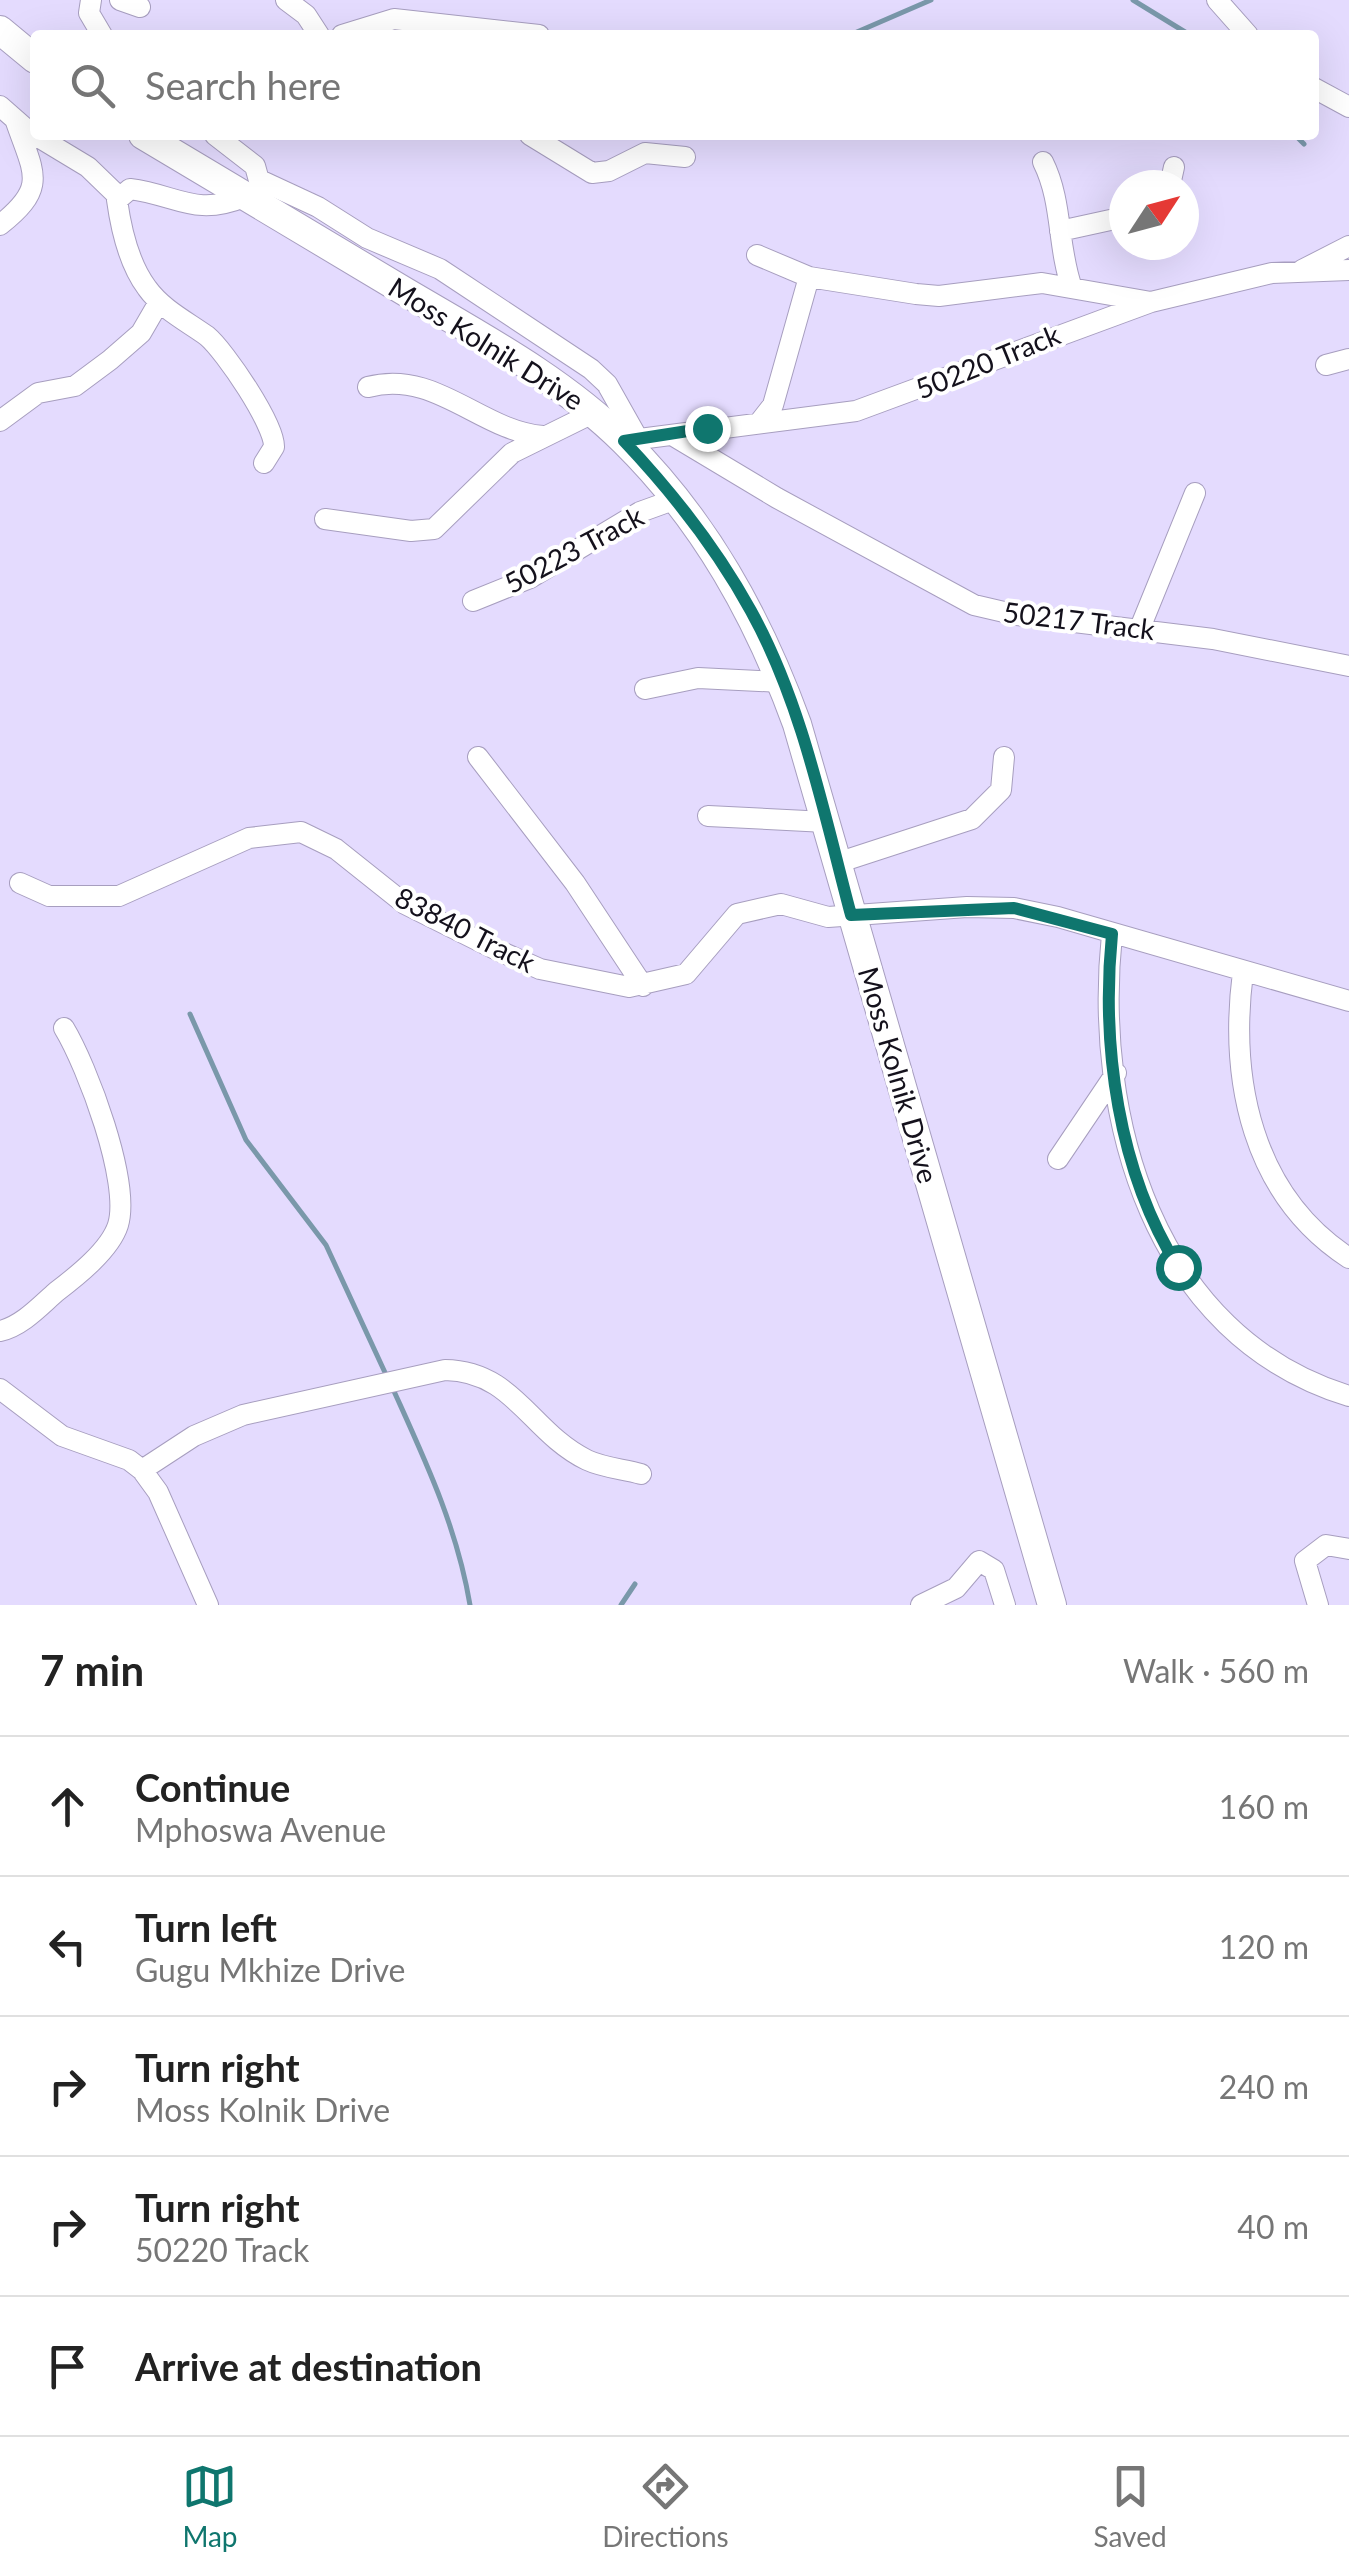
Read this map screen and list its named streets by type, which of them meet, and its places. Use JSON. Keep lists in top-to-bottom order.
{
  "streets": {
    "main road": ["Moss Kolnik Drive"],
    "street": [
      "50220 Track",
      "50223 Track",
      "50217 Track",
      "83840 Track"
    ]
  },
  "crossings": [
    ["Moss Kolnik Drive", "50220 Track"],
    ["Moss Kolnik Drive", "50223 Track"],
    ["Moss Kolnik Drive", "83840 Track"],
    ["50220 Track", "50217 Track"]
  ],
  "north": "top right",
  "page": {
    "search": "Search here",
    "heading": ["7 min", "Walk · 560 m"],
    "list": [
      ["Continue", "Mphoswa Avenue", "160 m"],
      ["Turn left", "Gugu Mkhize Drive", "120 m"],
      ["Turn right", "Moss Kolnik Drive", "240 m"],
      ["Turn right", "50220 Track", "40 m"],
      "Arrive at destination"
    ],
    "nav": ["Map", "Directions", "Saved"]
  }
}
